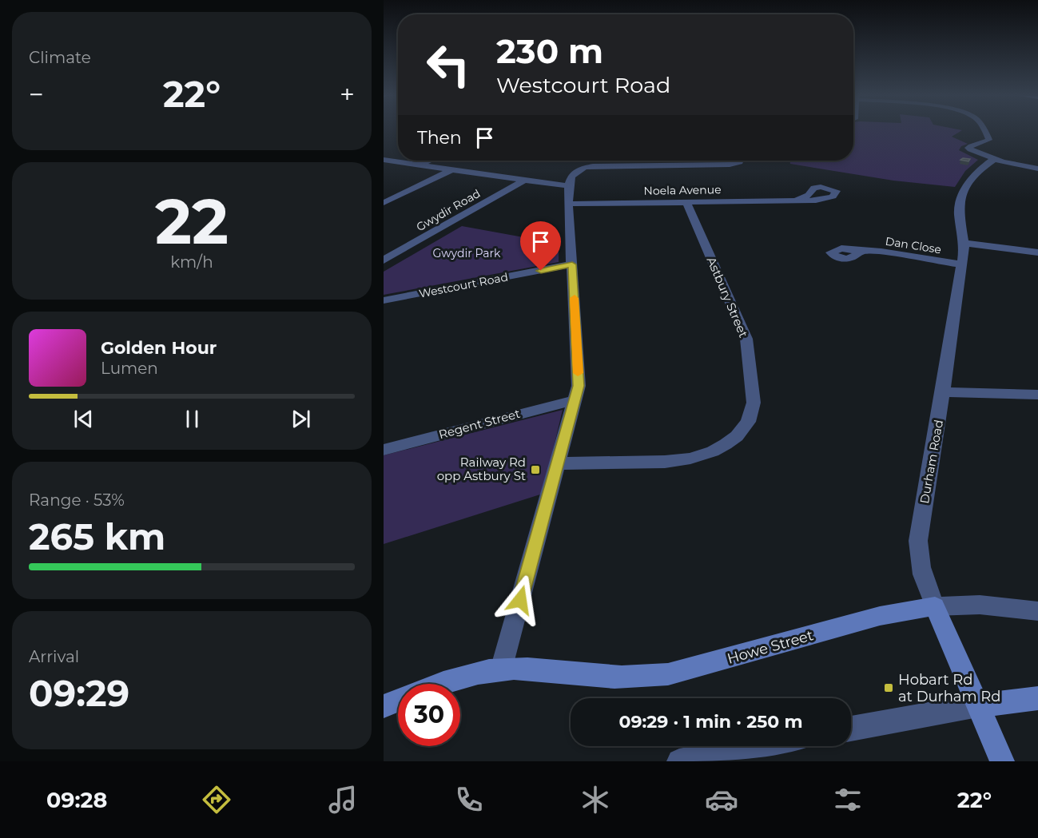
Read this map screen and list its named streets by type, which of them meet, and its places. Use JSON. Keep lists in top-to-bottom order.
{
  "streets": {
    "main road": ["Durham Road", "Howe Street"],
    "street": [
      "Noela Avenue",
      "Gwydir Road",
      "Dan Close",
      "Westcourt Road",
      "Astbury Street",
      "Regent Street"
    ]
  },
  "crossings": [
    ["Noela Avenue", "Astbury Street"],
    ["Dan Close", "Durham Road"],
    ["Durham Road", "Howe Street"]
  ],
  "parks": ["Gwydir Park"],
  "places": {
    "transit": ["Railway Rd opp Astbury St", "Hobart Rd at Durham Rd"]
  },
  "page": {
    "tile": [
      "Climate",
      ["22", "km/h"],
      ["Range · 53%", "265 km"],
      ["Arrival", "09:29"]
    ],
    "turn": ["230 m", "Westcourt Road"],
    "heat": ["−", "22°", "+"],
    "then": "Then",
    "song": ["Golden Hour", "Lumen"],
    "limit": "30",
    "trip": "09:29 · 1 min · 250 m",
    "tabs": ["09:28", "22°"]
  }
}
